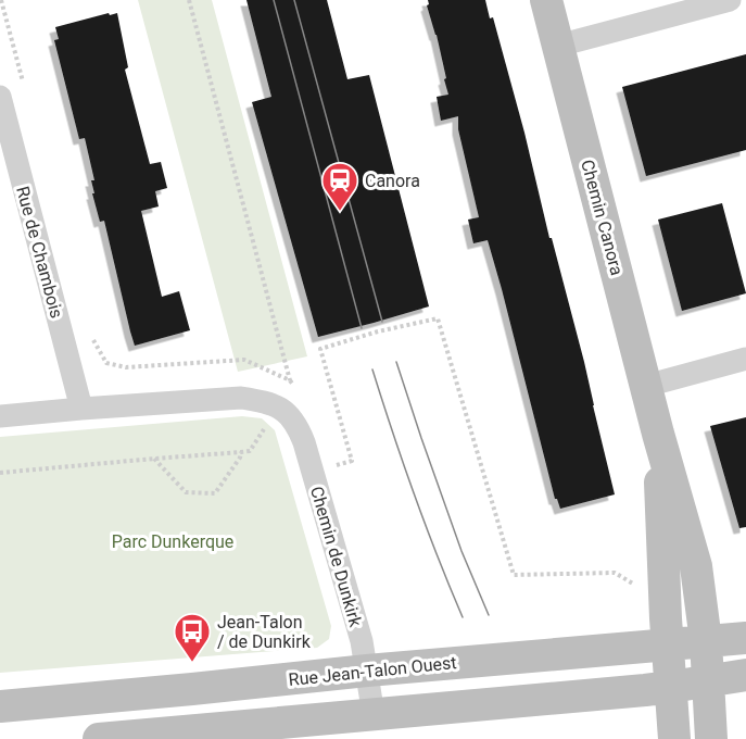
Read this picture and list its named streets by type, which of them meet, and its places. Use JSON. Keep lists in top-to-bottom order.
{
  "streets": {
    "main road": ["Chemin Canora", "Rue Jean-Talon Ouest"],
    "street": ["Rue de Chambois", "Chemin de Dunkirk"]
  },
  "crossings": [
    ["Chemin Canora", "Rue Jean-Talon Ouest"],
    ["Chemin de Dunkirk", "Rue Jean-Talon Ouest"]
  ],
  "parks": ["Parc Dunkerque"],
  "places": {
    "station": ["Canora"],
    "bus stop": ["Jean-Talon / de Dunkirk"]
  }
}
